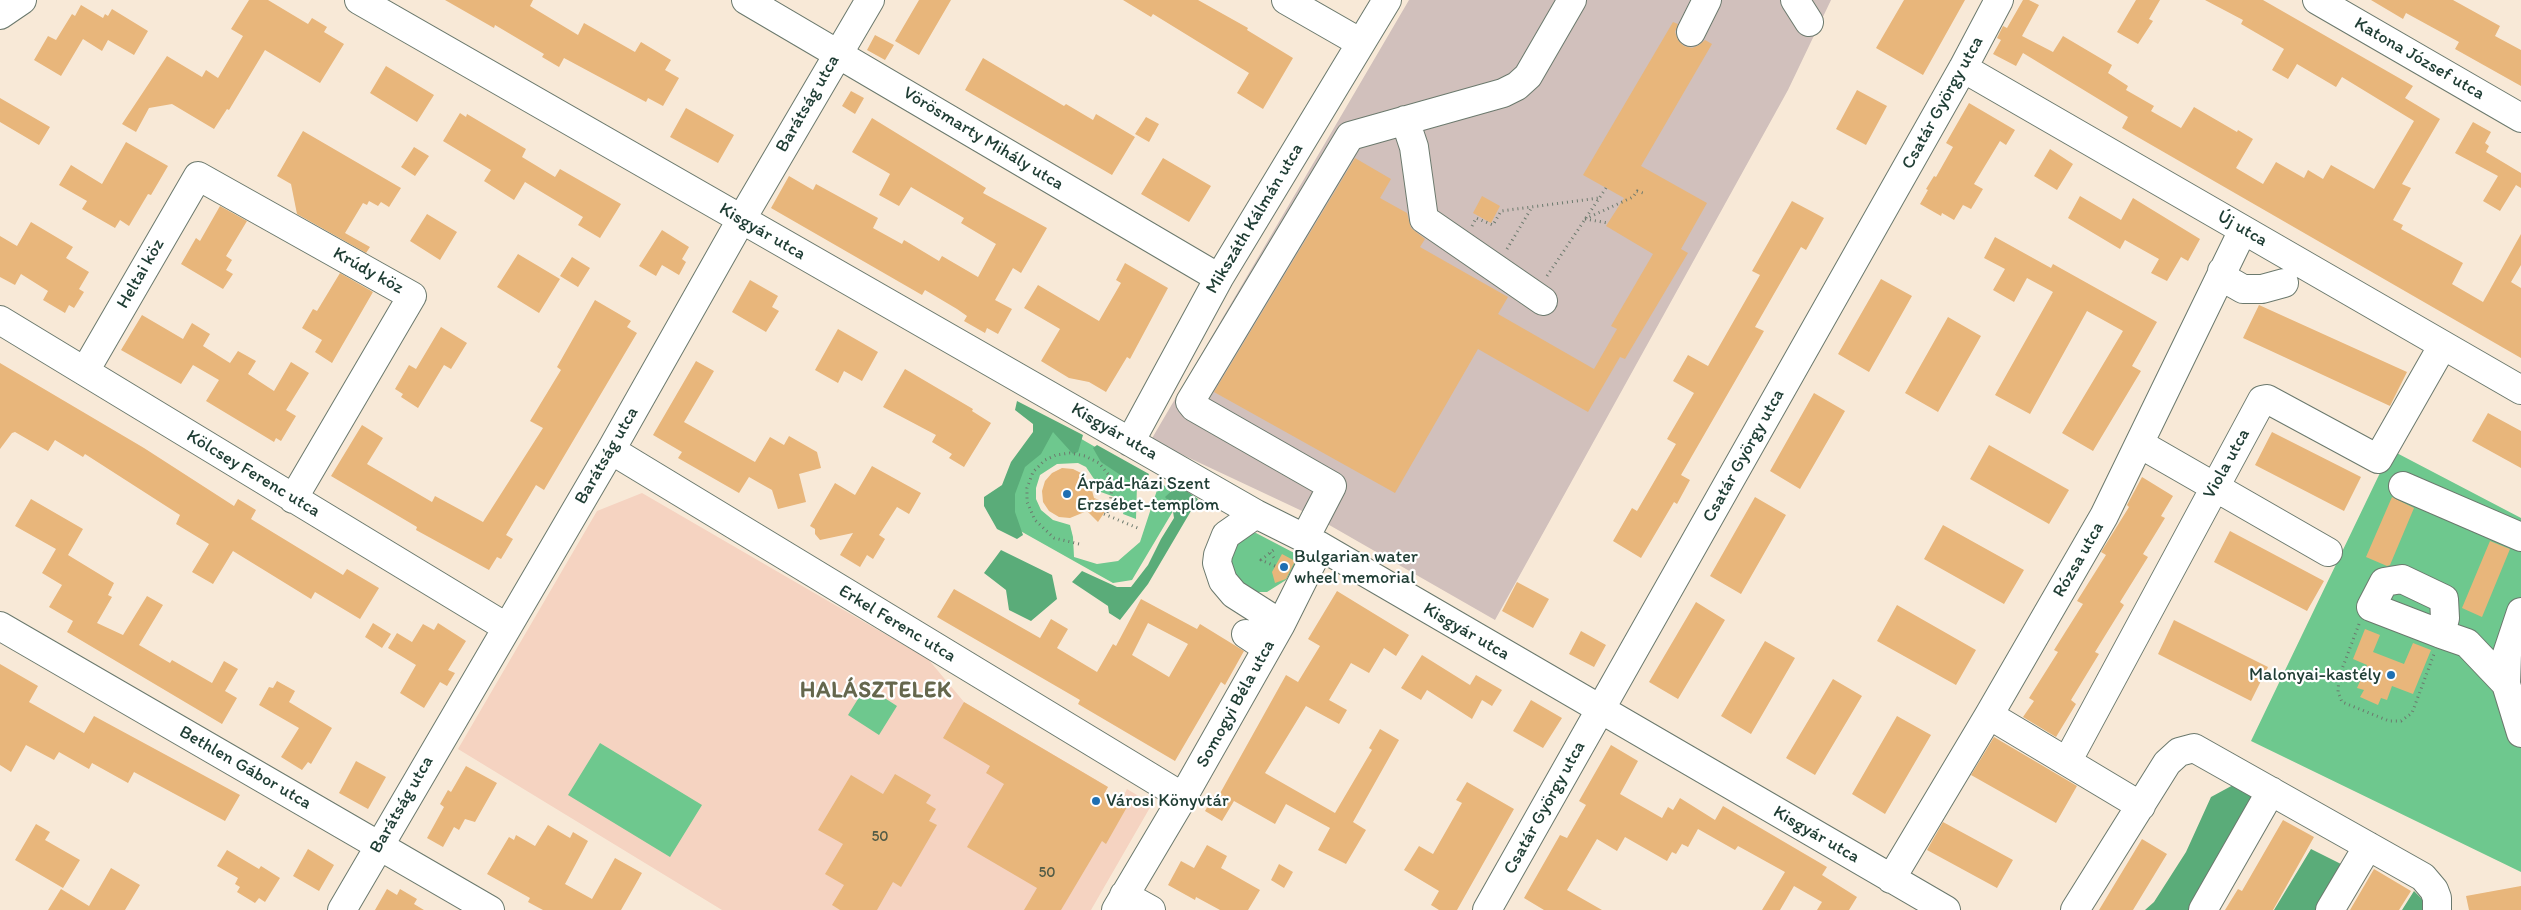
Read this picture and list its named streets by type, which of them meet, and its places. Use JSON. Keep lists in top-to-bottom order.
{
  "streets": {
    "street": [
      "Katona József utca",
      "Csatár György utca",
      "Barátság utca",
      "Vörösmarty Mihály utca",
      "Mikszáth Kálmán utca",
      "Új utca",
      "Kisgyár utca",
      "Krúdy köz",
      "Heltai köz",
      "Viola utca",
      "Kölcsey Ferenc utca",
      "Rózsa utca",
      "Erkel Ferenc utca",
      "Somogyi Béla utca",
      "Bethlen Gábor utca"
    ]
  },
  "crossings": [
    ["Csatár György utca", "Új utca"],
    ["Csatár György utca", "Kisgyár utca"],
    ["Barátság utca", "Vörösmarty Mihály utca"],
    ["Barátság utca", "Kisgyár utca"],
    ["Barátság utca", "Kölcsey Ferenc utca"],
    ["Barátság utca", "Erkel Ferenc utca"],
    ["Barátság utca", "Bethlen Gábor utca"],
    ["Vörösmarty Mihály utca", "Mikszáth Kálmán utca"],
    ["Mikszáth Kálmán utca", "Kisgyár utca"],
    ["Új utca", "Viola utca"],
    ["Új utca", "Rózsa utca"],
    ["Kisgyár utca", "Rózsa utca"],
    ["Kisgyár utca", "Somogyi Béla utca"],
    ["Krúdy köz", "Heltai köz"],
    ["Krúdy köz", "Kölcsey Ferenc utca"],
    ["Heltai köz", "Kölcsey Ferenc utca"],
    ["Erkel Ferenc utca", "Somogyi Béla utca"]
  ],
  "districts": ["HALÁSZTELEK"],
  "places": [
    "Árpád-házi Szent Erzsébet-templom",
    "Bulgarian water wheel memorial",
    "Malonyai-kastély",
    "Városi Könyvtár"
  ],
  "house_numbers": ["50", "50"]
}
